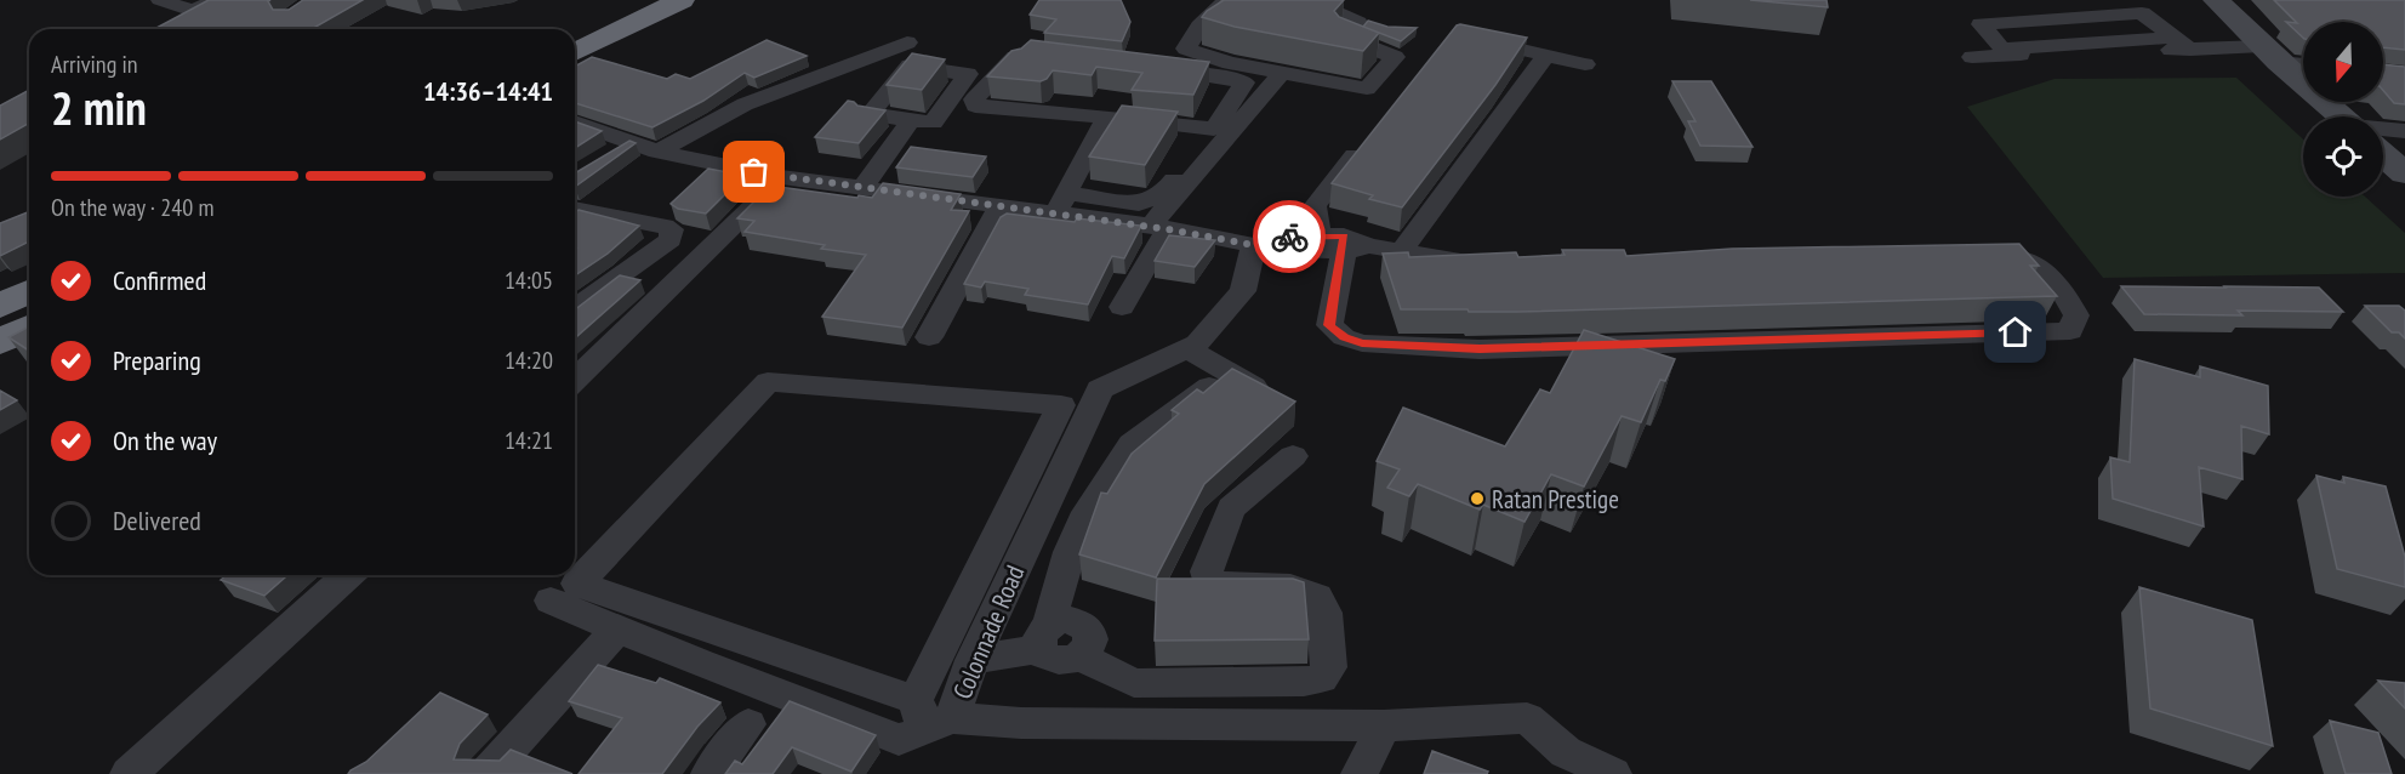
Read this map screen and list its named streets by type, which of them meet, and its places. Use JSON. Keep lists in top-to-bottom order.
{
  "streets": {
    "street": ["Colonnade Road"]
  },
  "places": ["Ratan Prestige"],
  "north": "bottom",
  "page": {
    "heading": ["2 min", "Arriving in", "14:36–14:41"],
    "bar": "On the way · 240 m",
    "list": [
      ["Confirmed", "14:05"],
      ["Preparing", "14:20"],
      ["On the way", "14:21"],
      "Delivered"
    ]
  }
}
